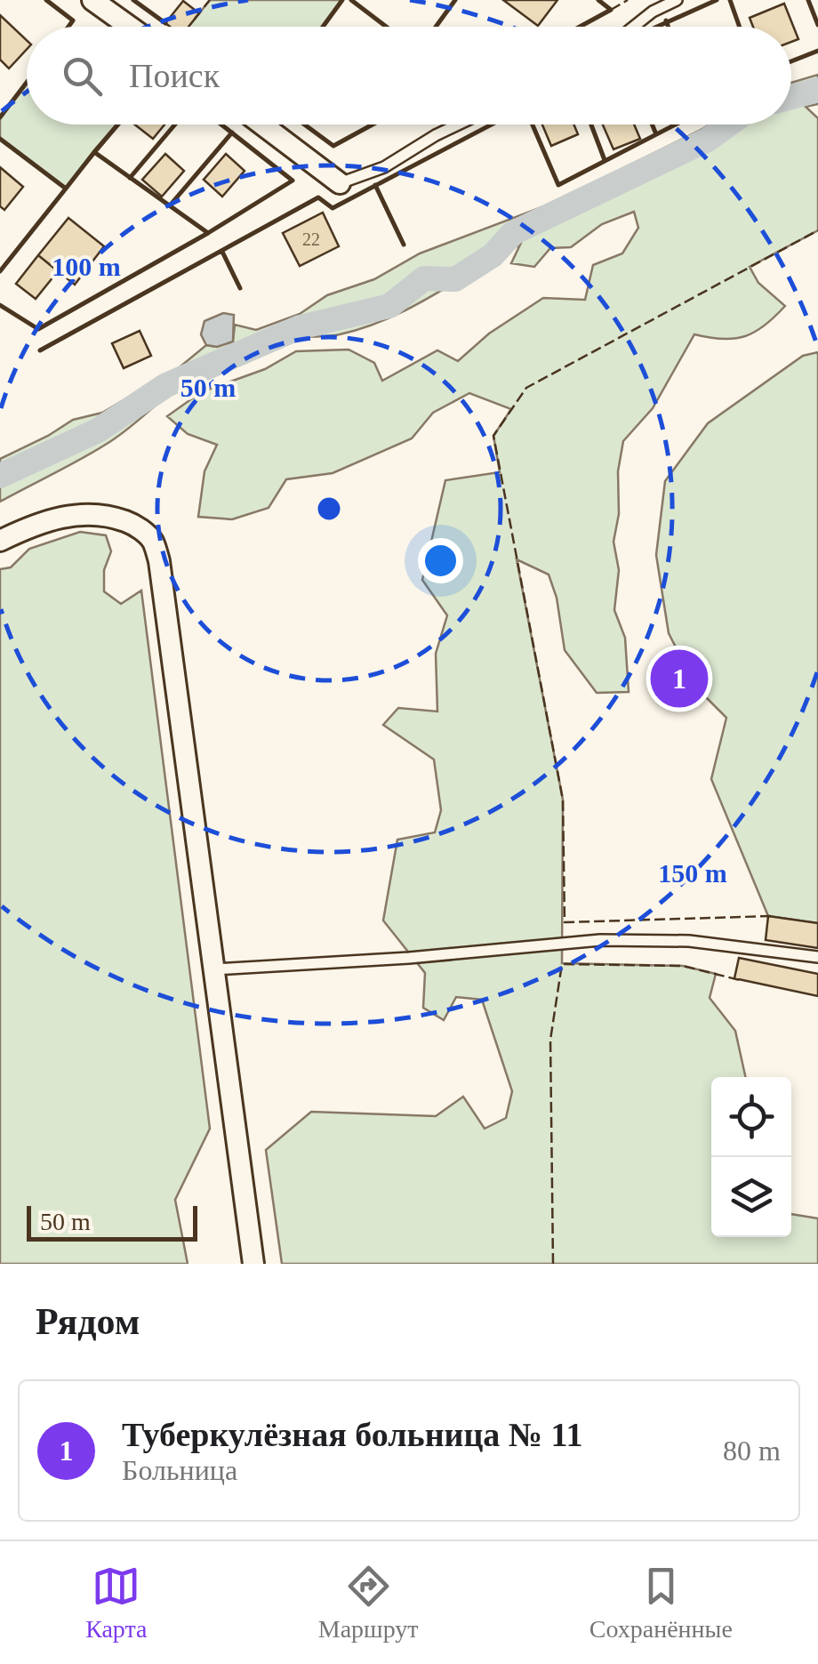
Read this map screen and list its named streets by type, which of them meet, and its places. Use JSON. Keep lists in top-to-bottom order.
{
  "house_numbers": ["22"],
  "scale_bar": "50 m",
  "page": {
    "search": "Поиск",
    "pins": "1",
    "scale": "50 m",
    "heading": "Рядом",
    "list": [
      {
        "mark": "1",
        "name": "Туберкулёзная больница № 11",
        "note": "Больница",
        "value": "80 m"
      }
    ],
    "nav": ["Карта", "Маршрут", "Сохранённые"]
  },
  "rings": ["100 m", "50 m", "150 m"]
}
